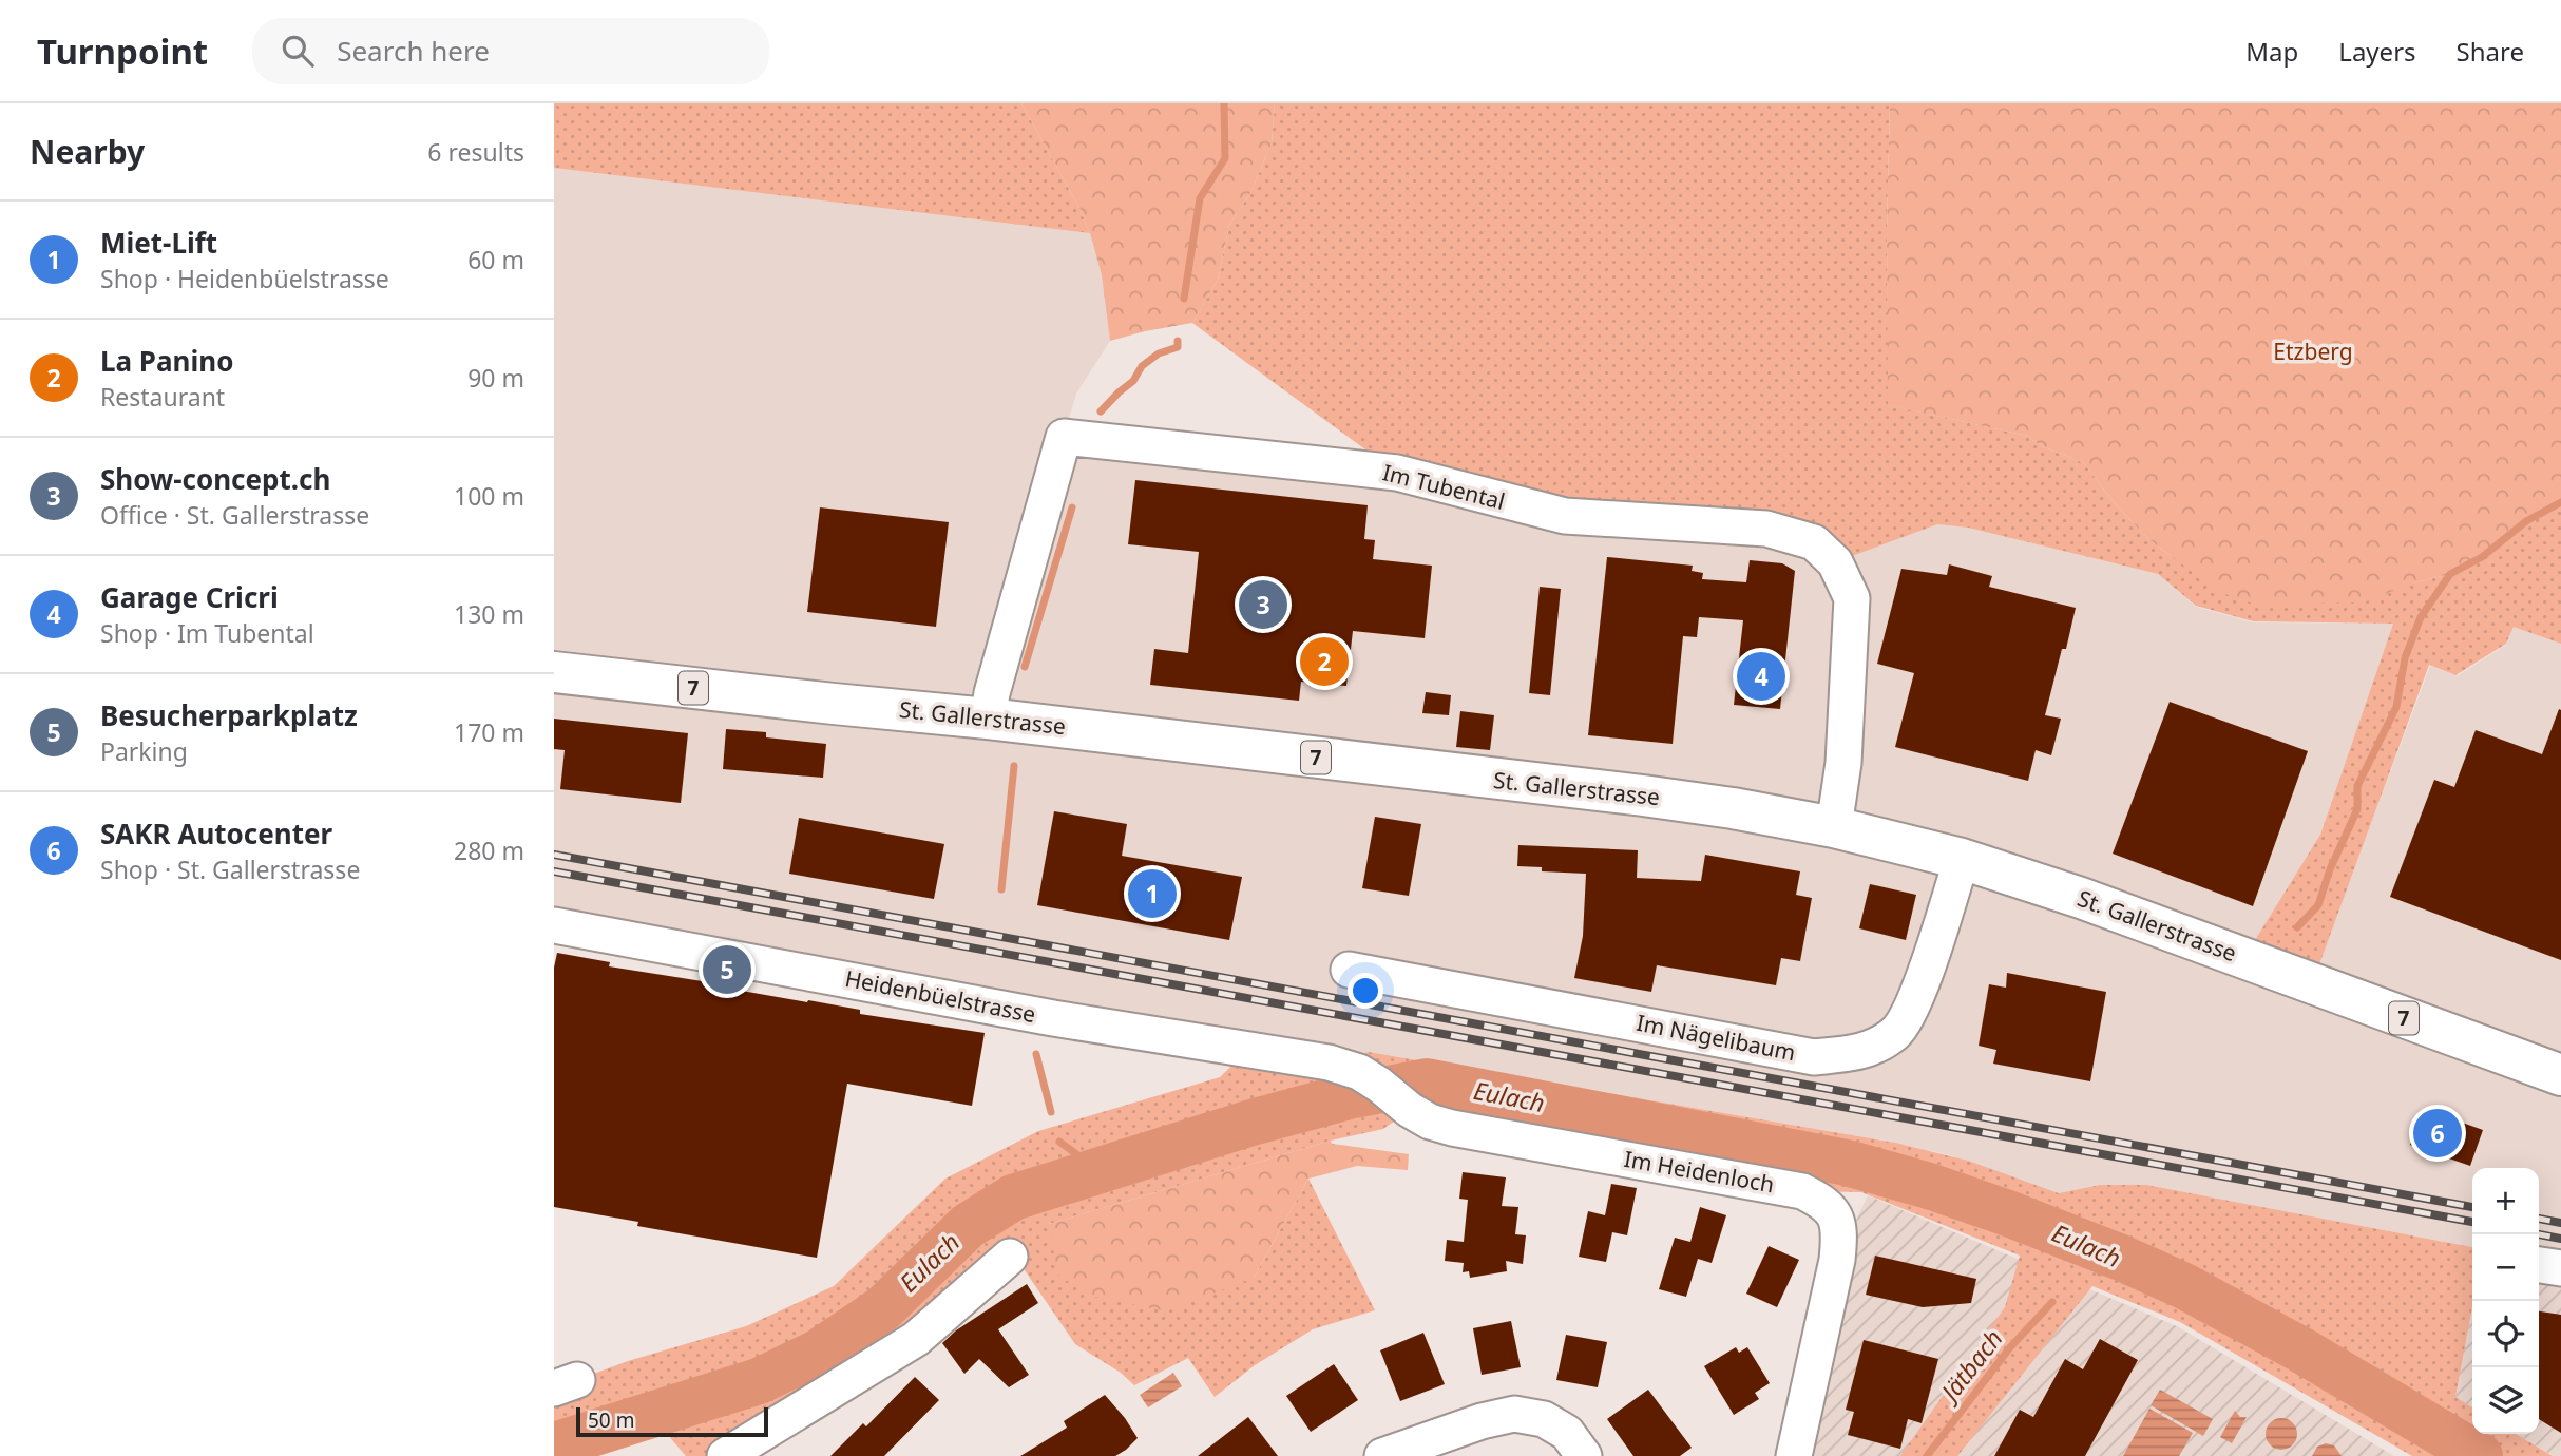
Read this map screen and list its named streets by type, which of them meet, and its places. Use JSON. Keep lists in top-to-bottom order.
{
  "streets": {
    "main road": ["7", "St. Gallerstrasse"],
    "street": [
      "Im Tubental",
      "Heidenbüelstrasse",
      "Im Nägelibaum",
      "Im Heidenloch"
    ]
  },
  "crossings": [
    ["Im Tubental", "St. Gallerstrasse"],
    ["St. Gallerstrasse", "Im Nägelibaum"],
    ["Heidenbüelstrasse", "Im Heidenloch"]
  ],
  "water": ["Eulach", "Jätbach"],
  "parks": ["Etzberg"],
  "scale_bar": "50 m",
  "page": {
    "header": "Turnpoint",
    "search": "Search here",
    "nav": ["Map", "Layers", "Share"],
    "heading": ["Nearby", "6 results"],
    "list": [
      {
        "mark": "1",
        "name": "Miet-Lift",
        "note": "Shop · Heidenbüelstrasse",
        "value": "60 m"
      },
      {
        "mark": "2",
        "name": "La Panino",
        "note": "Restaurant",
        "value": "90 m"
      },
      {
        "mark": "3",
        "name": "Show-concept.ch",
        "note": "Office · St. Gallerstrasse",
        "value": "100 m"
      },
      {
        "mark": "4",
        "name": "Garage Cricri",
        "note": "Shop · Im Tubental",
        "value": "130 m"
      },
      {
        "mark": "5",
        "name": "Besucherparkplatz",
        "note": "Parking",
        "value": "170 m"
      },
      {
        "mark": "6",
        "name": "SAKR Autocenter",
        "note": "Shop · St. Gallerstrasse",
        "value": "280 m"
      }
    ],
    "pins": [
      "3",
      "2",
      "4",
      "1",
      "5",
      "6"
    ],
    "map_buttons": ["+", "−"],
    "scale": "50 m"
  }
}
